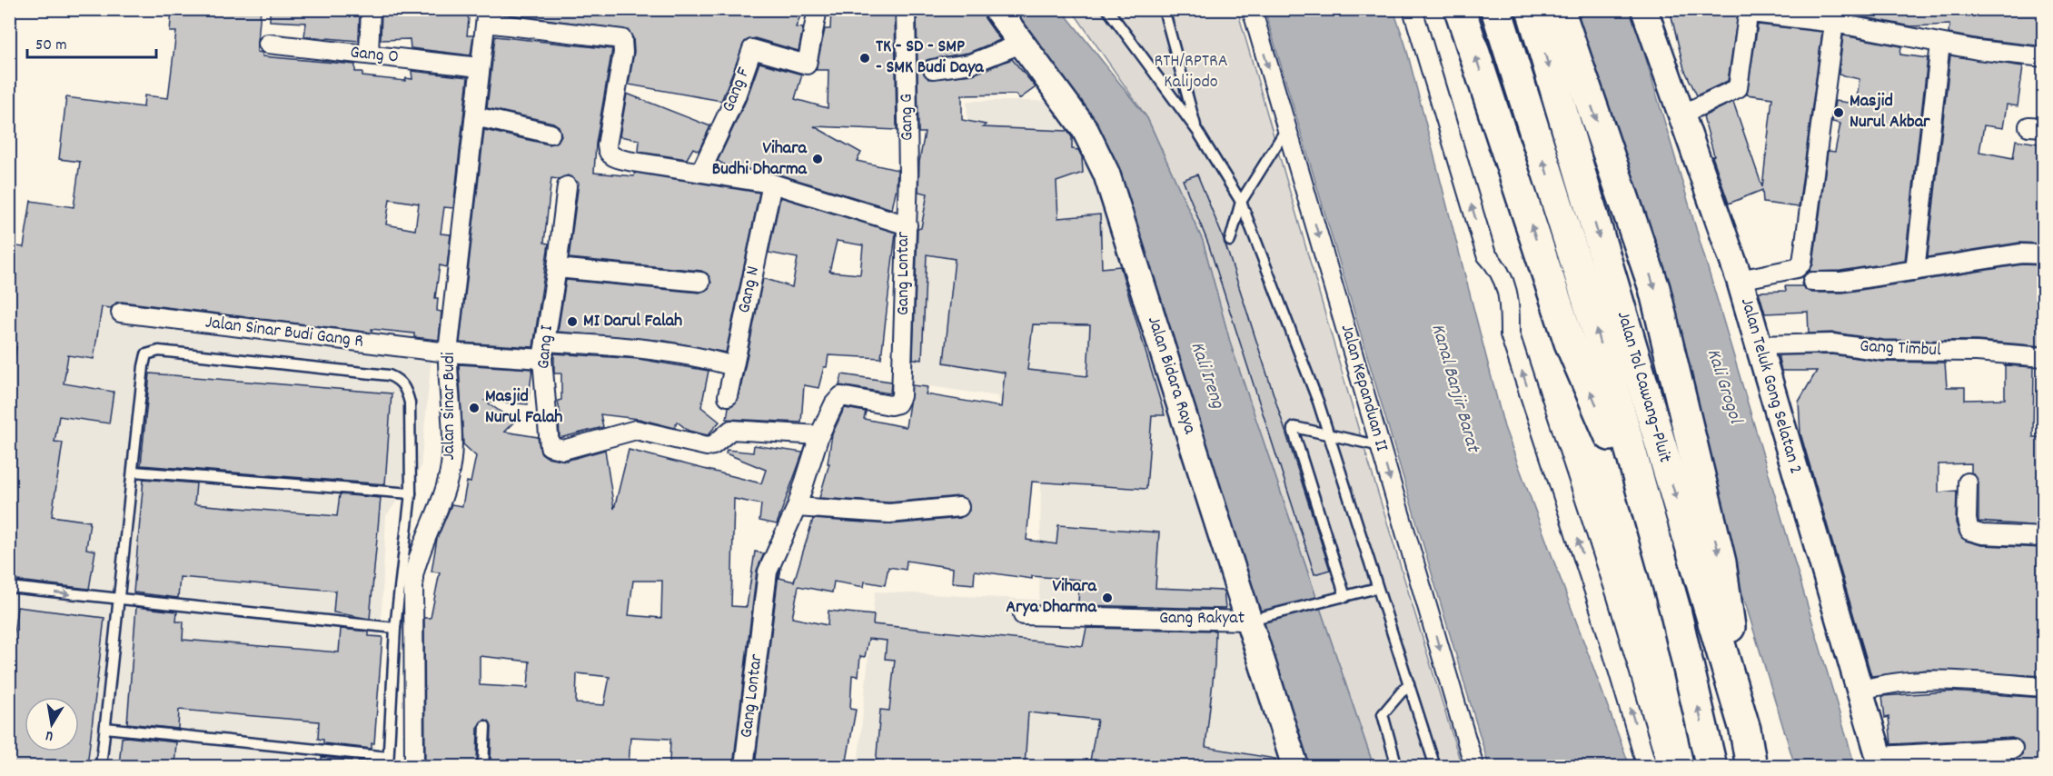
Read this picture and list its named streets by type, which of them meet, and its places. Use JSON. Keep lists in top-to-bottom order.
{
  "streets": {
    "highway": ["Jalan Tol Cawang–Pluit"],
    "street": [
      "Gang O",
      "Gang F",
      "Gang G",
      "Gang Lontar",
      "Gang N",
      "Jalan Sinar Budi Gang R",
      "Gang I",
      "Gang Timbul",
      "Jalan Bidara Raya",
      "Jalan Teluk Gong Selatan 2",
      "Jalan Kepanduan II",
      "Jalan Sinar Budi",
      "Gang Rakyat"
    ]
  },
  "crossings": [
    ["Gang O", "Jalan Sinar Budi"],
    ["Gang F", "Gang Lontar"],
    ["Gang G", "Gang Lontar"],
    ["Gang Lontar", "Gang N"],
    ["Gang Lontar", "Gang I"],
    ["Gang Lontar", "Jalan Sinar Budi"],
    ["Gang N", "Jalan Sinar Budi Gang R"],
    ["Jalan Sinar Budi Gang R", "Gang I"],
    ["Jalan Sinar Budi Gang R", "Jalan Sinar Budi"],
    ["Gang Timbul", "Jalan Teluk Gong Selatan 2"],
    ["Jalan Bidara Raya", "Gang Rakyat"]
  ],
  "water": ["Kali Ireng", "Kali Grogol", "Kanal Banjir Barat"],
  "parks": ["RTH/RPTRA Kalijodo"],
  "places": [
    "TK - SD - SMP - SMK Budi Daya",
    "Masjid Nurul Akbar",
    "Vihara Budhi Dharma",
    "MI Darul Falah",
    "Masjid Nurul Falah",
    "Vihara Arya Dharma"
  ],
  "scale_bar": "50 m",
  "north": "bottom"
}
